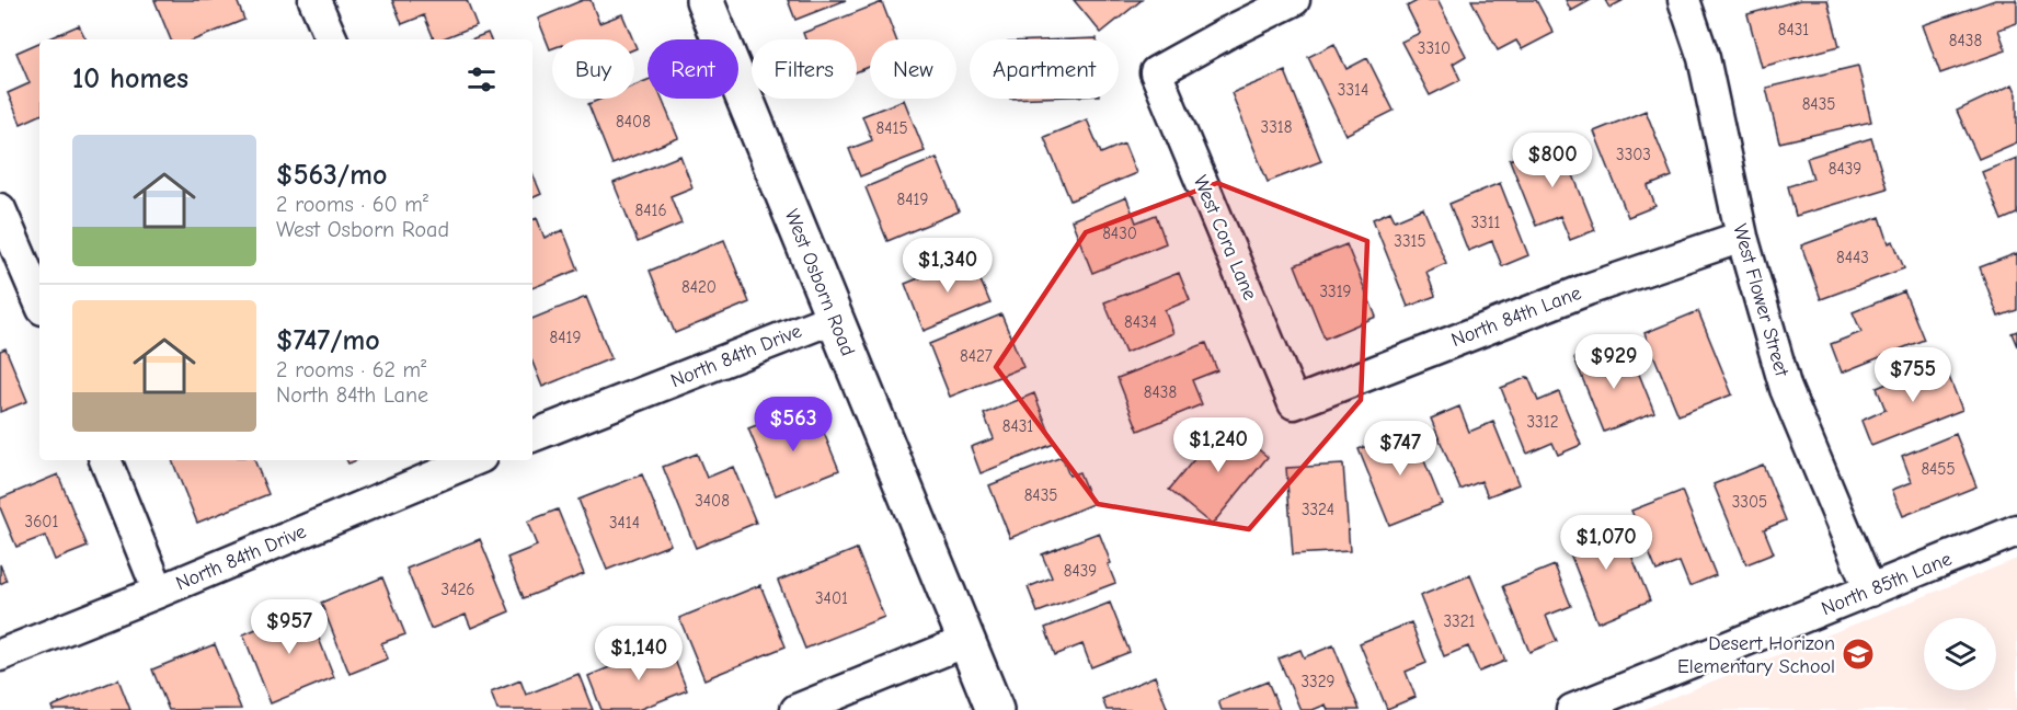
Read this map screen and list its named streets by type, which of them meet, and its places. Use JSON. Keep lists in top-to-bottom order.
{
  "streets": {
    "street": [
      "West Cora Lane",
      "West Osborn Road",
      "West Flower Street",
      "North 84th Lane",
      "North 84th Drive",
      "North 85th Lane"
    ]
  },
  "crossings": [
    ["West Cora Lane", "North 84th Lane"],
    ["West Osborn Road", "North 84th Drive"],
    ["West Flower Street", "North 84th Lane"],
    ["West Flower Street", "North 85th Lane"]
  ],
  "places": {
    "school or university": ["Desert Horizon Elementary School"]
  },
  "house_numbers": [
    "8431",
    "8438",
    "3310",
    "3314",
    "8435",
    "8408",
    "3318",
    "8415",
    "3303",
    "8439",
    "8419",
    "8416",
    "3311",
    "8430",
    "3315",
    "8443",
    "8420",
    "3319",
    "8434",
    "8419",
    "8427",
    "8438",
    "3312",
    "8431",
    "8455",
    "8435",
    "3408",
    "3305",
    "3324",
    "3601",
    "3414",
    "8439",
    "3426",
    "3401",
    "3321",
    "3329"
  ],
  "page": {
    "chip": [
      "Buy",
      "Rent",
      "Filters",
      "New",
      "Apartment"
    ],
    "heading": "10 homes",
    "list": [
      {
        "name": "$563/mo",
        "note": "2 rooms · 60 m² · West Osborn Road"
      },
      {
        "name": "$747/mo",
        "note": "2 rooms · 62 m² · North 84th Lane"
      }
    ],
    "price": [
      "$800",
      "$1,340",
      "$929",
      "$755",
      "$563",
      "$1,240",
      "$747",
      "$1,070",
      "$957",
      "$1,140"
    ]
  }
}
